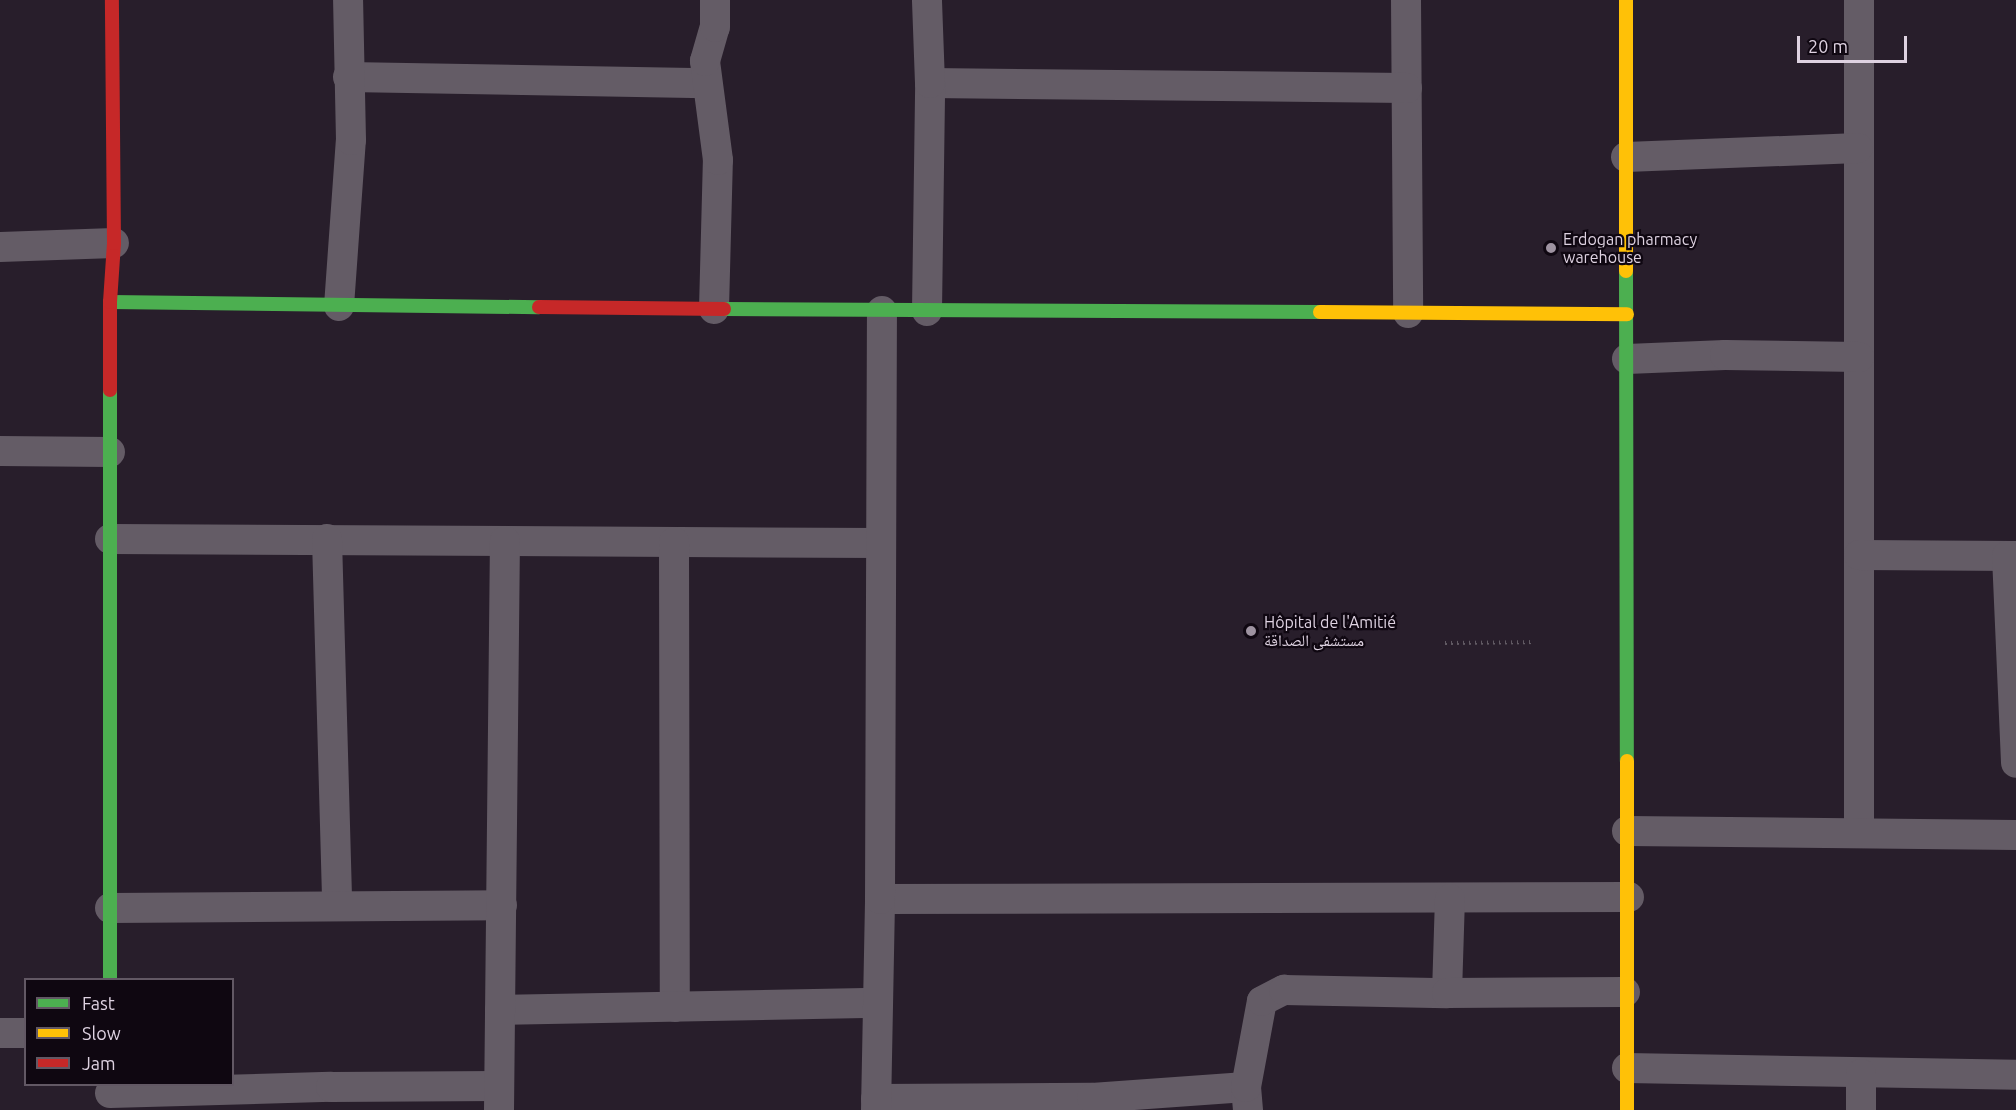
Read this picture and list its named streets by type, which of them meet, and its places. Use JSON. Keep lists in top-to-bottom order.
{
  "places": ["Erdogan pharmacy warehouse", "Hôpital de l'Amitié مستشفى الصداقة"],
  "legend": ["Fast", "Slow", "Jam"],
  "scale_bar": "20 m"
}
